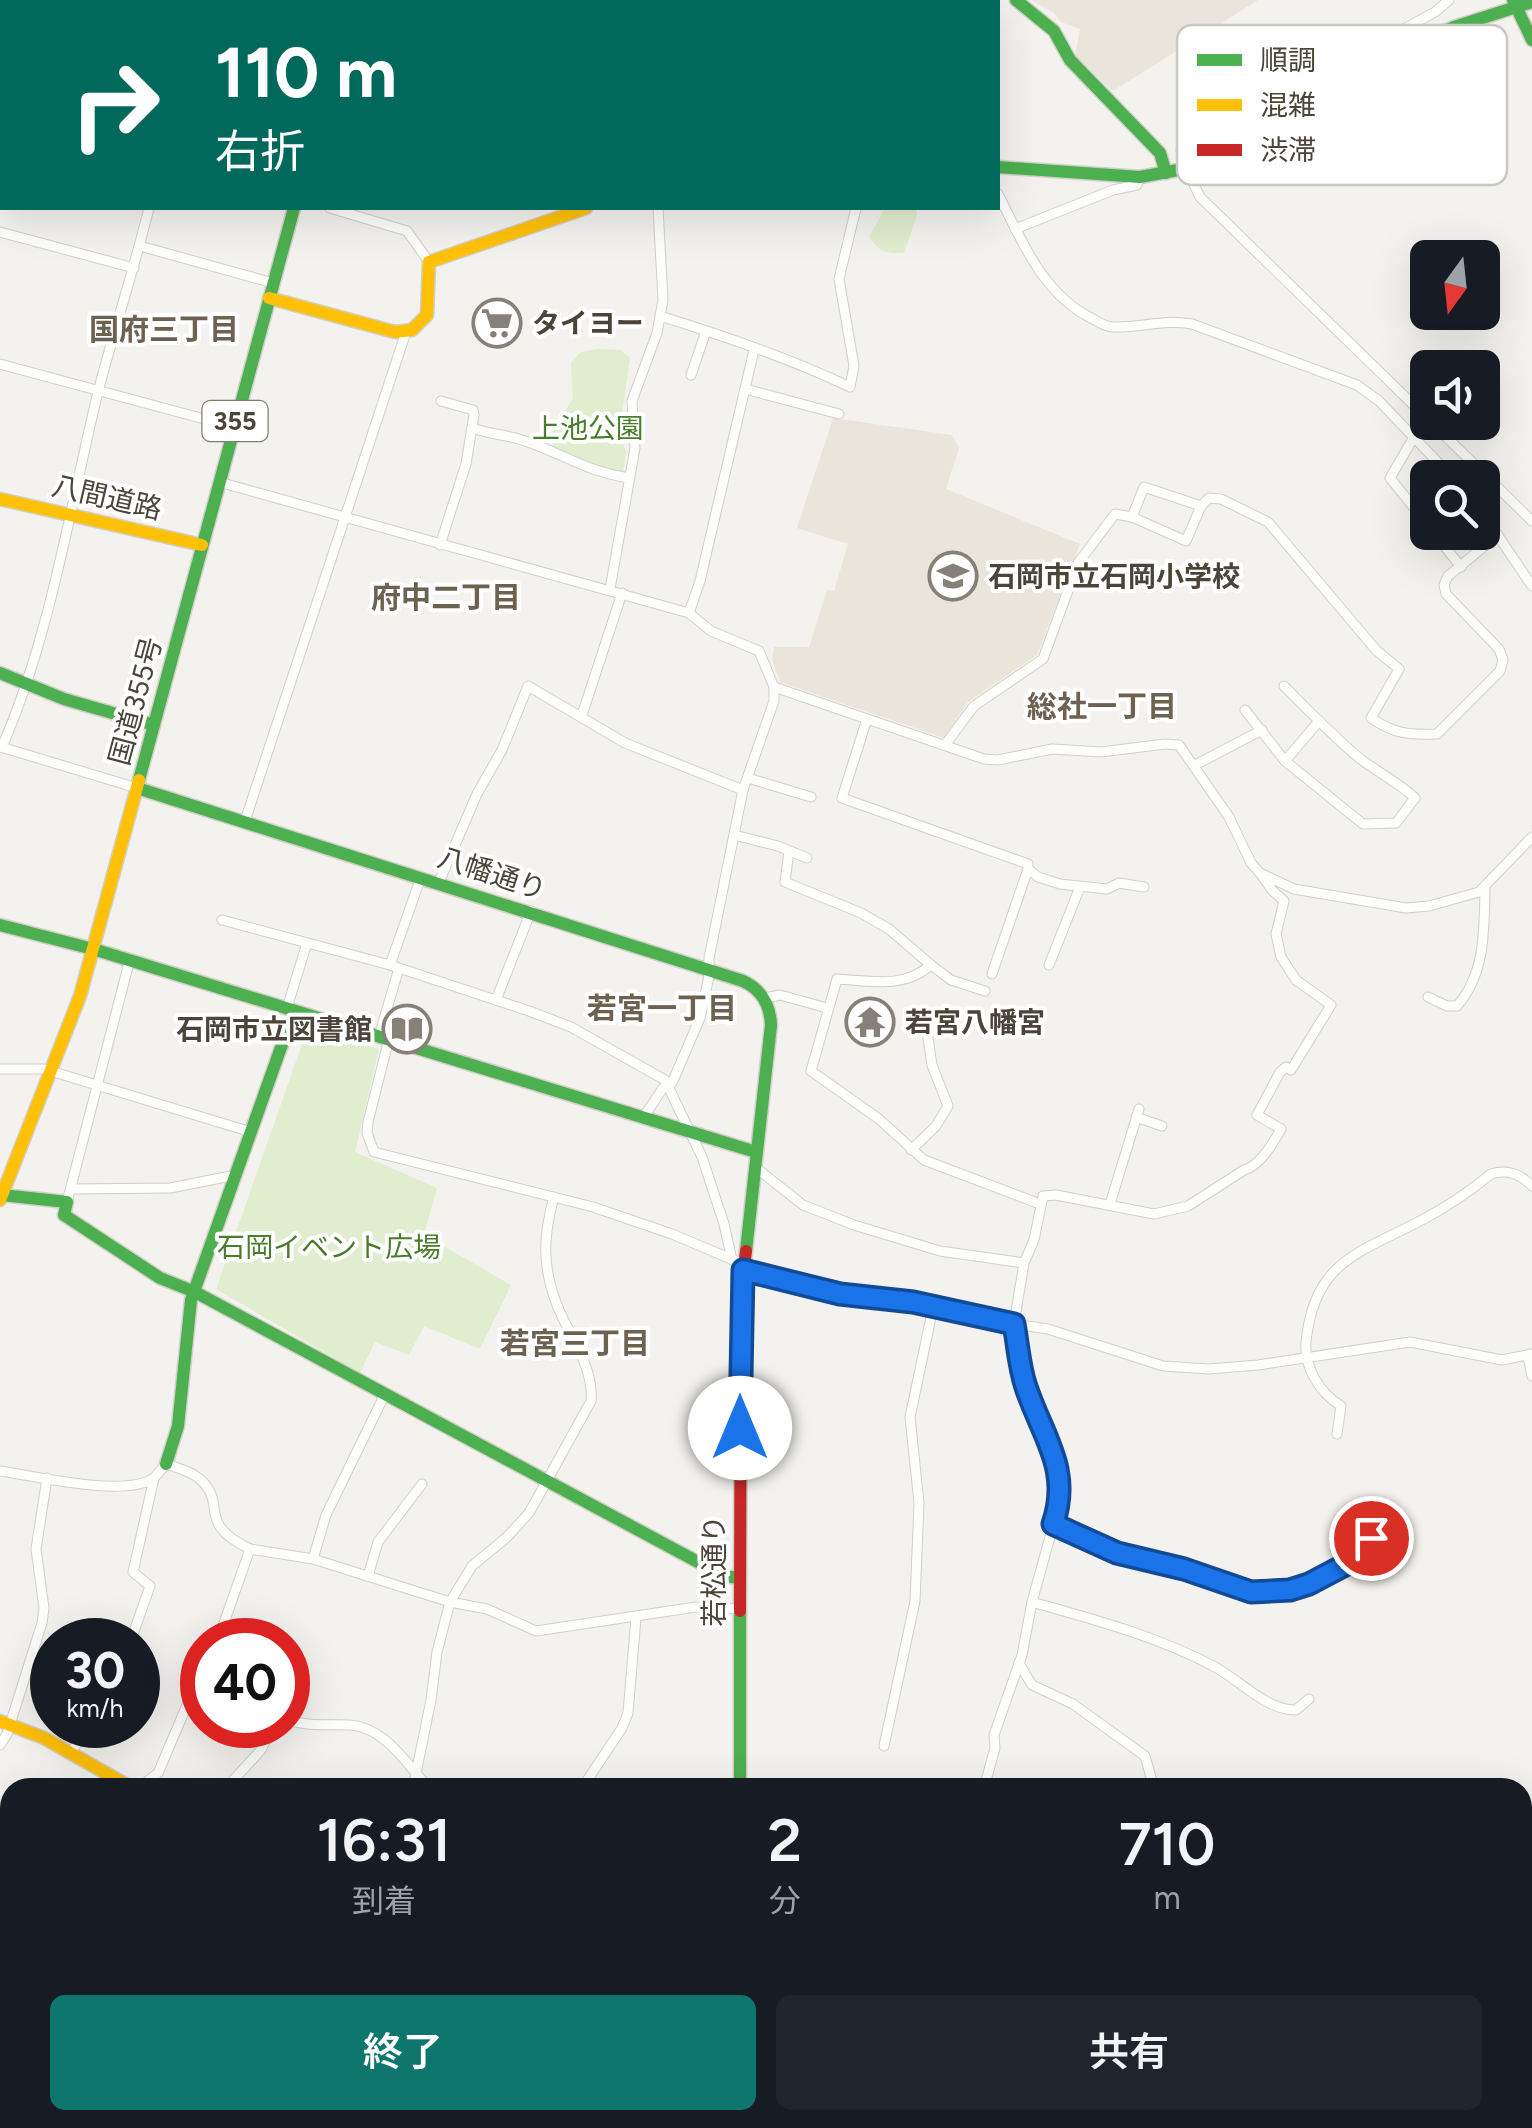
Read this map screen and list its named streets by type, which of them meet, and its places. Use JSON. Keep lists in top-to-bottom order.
{
  "streets": {
    "main road": [
      "355",
      "八間道路",
      "国道355号",
      "八幡通り",
      "若松通り"
    ]
  },
  "crossings": [
    ["八間道路", "国道355号"],
    ["国道355号", "八幡通り"],
    ["八幡通り", "若松通り"]
  ],
  "districts": [
    "国府三丁目",
    "府中二丁目",
    "総社一丁目",
    "若宮一丁目",
    "若宮三丁目"
  ],
  "parks": ["上池公園", "石岡イベント広場"],
  "places": {
    "supermarket": ["タイヨー"],
    "school or university": ["石岡市立石岡小学校"],
    "temple": ["若宮八幡宮"],
    "library": ["石岡市立図書館"]
  },
  "legend": ["順調", "混雑", "渋滞"],
  "north": "bottom",
  "page": {
    "turn": ["110 m", "右折"],
    "speed": "30 km/h",
    "limit": "40",
    "eta": [
      "16:31",
      "到着",
      "2",
      "分",
      "710",
      "m"
    ],
    "buttons": ["終了", "共有"]
  }
}
